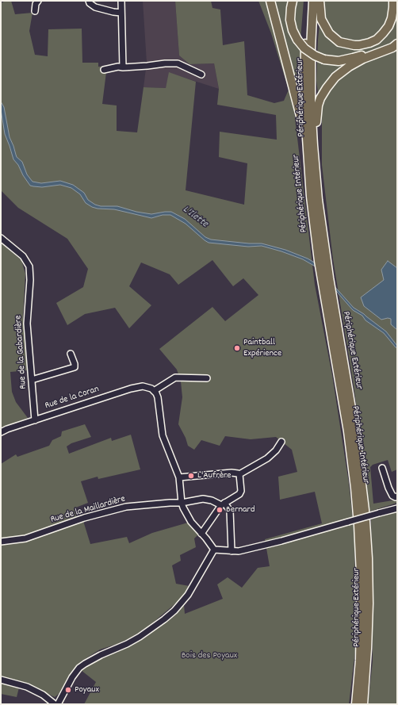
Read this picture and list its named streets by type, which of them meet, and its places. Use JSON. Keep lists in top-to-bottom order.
{
  "streets": {
    "highway": ["Périphérique Extérieur", "Périphérique Intérieur"],
    "street": ["Rue de la Gabardière", "Rue de la Coran", "Rue de la Maillardière"]
  },
  "crossings": [
    ["Périphérique Extérieur", "Périphérique Intérieur"],
    ["Rue de la Gabardière", "Rue de la Coran"]
  ],
  "water": ["L'Ilette"],
  "parks": ["Bois des Poyaux"],
  "places": [
    "Paintball Expérience",
    "L'Aufrère",
    "Bernard",
    "Poyaux"
  ]
}
